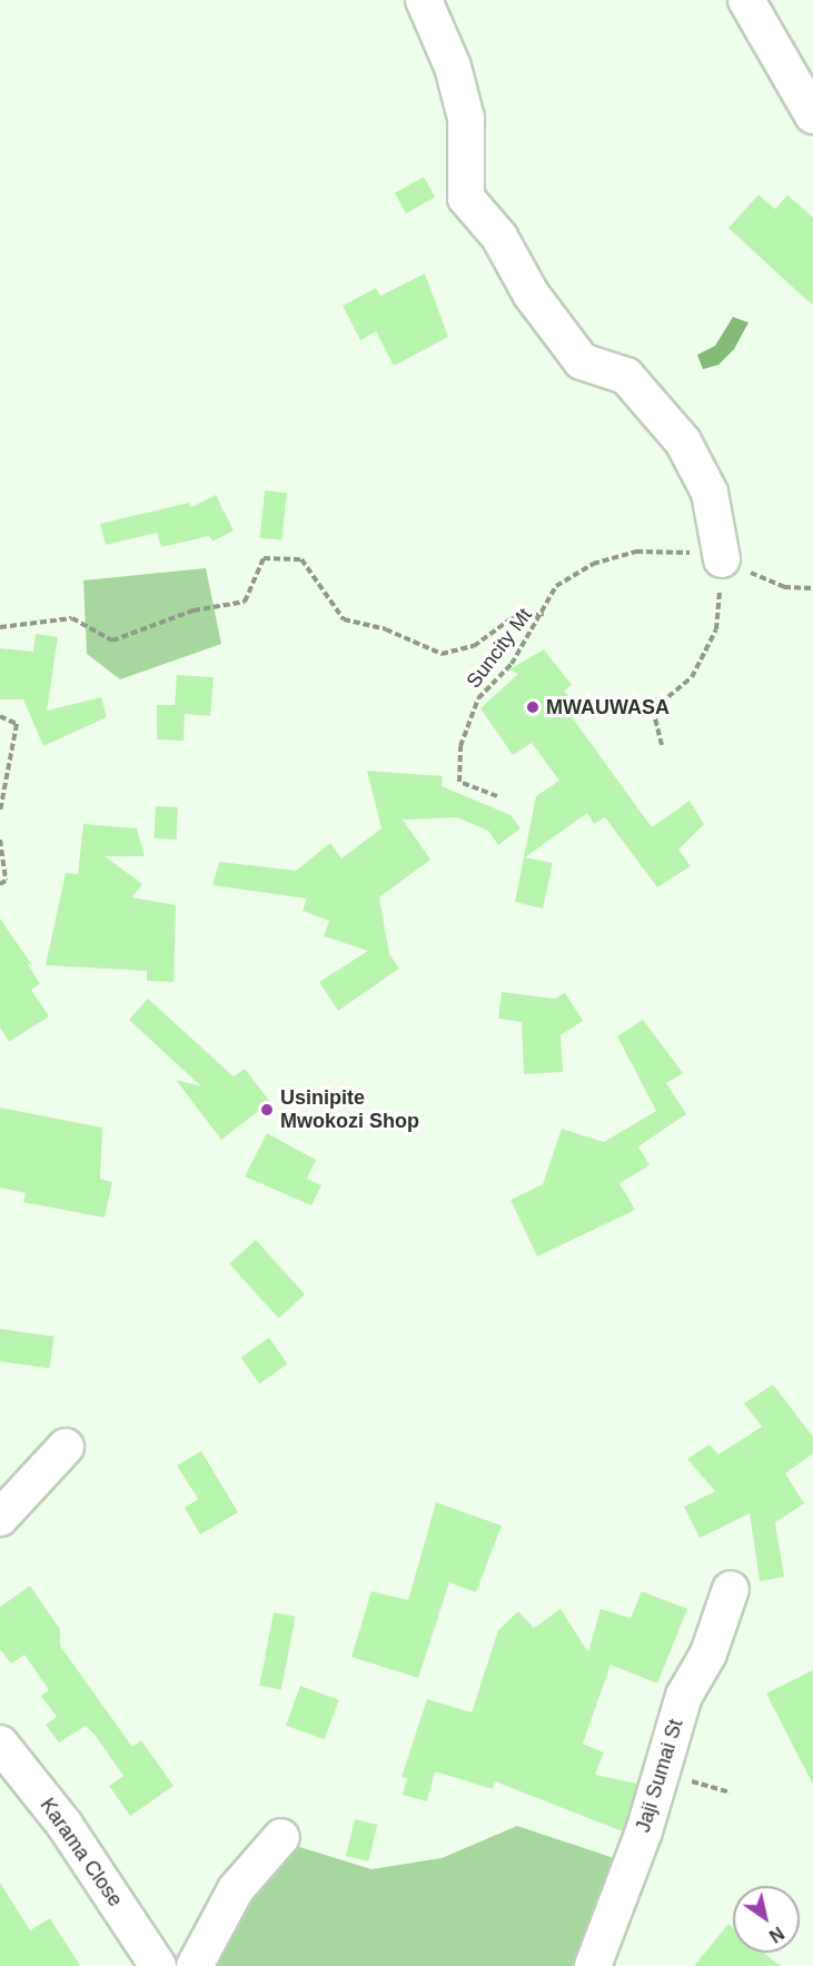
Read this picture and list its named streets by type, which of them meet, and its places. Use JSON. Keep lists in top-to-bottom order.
{
  "streets": {
    "street": ["Jaji Sumai St", "Karama Close"],
    "path": ["Suncity Mt"]
  },
  "places": ["MWAUWASA", "Usinipite Mwokozi Shop"],
  "north": "bottom right"
}
